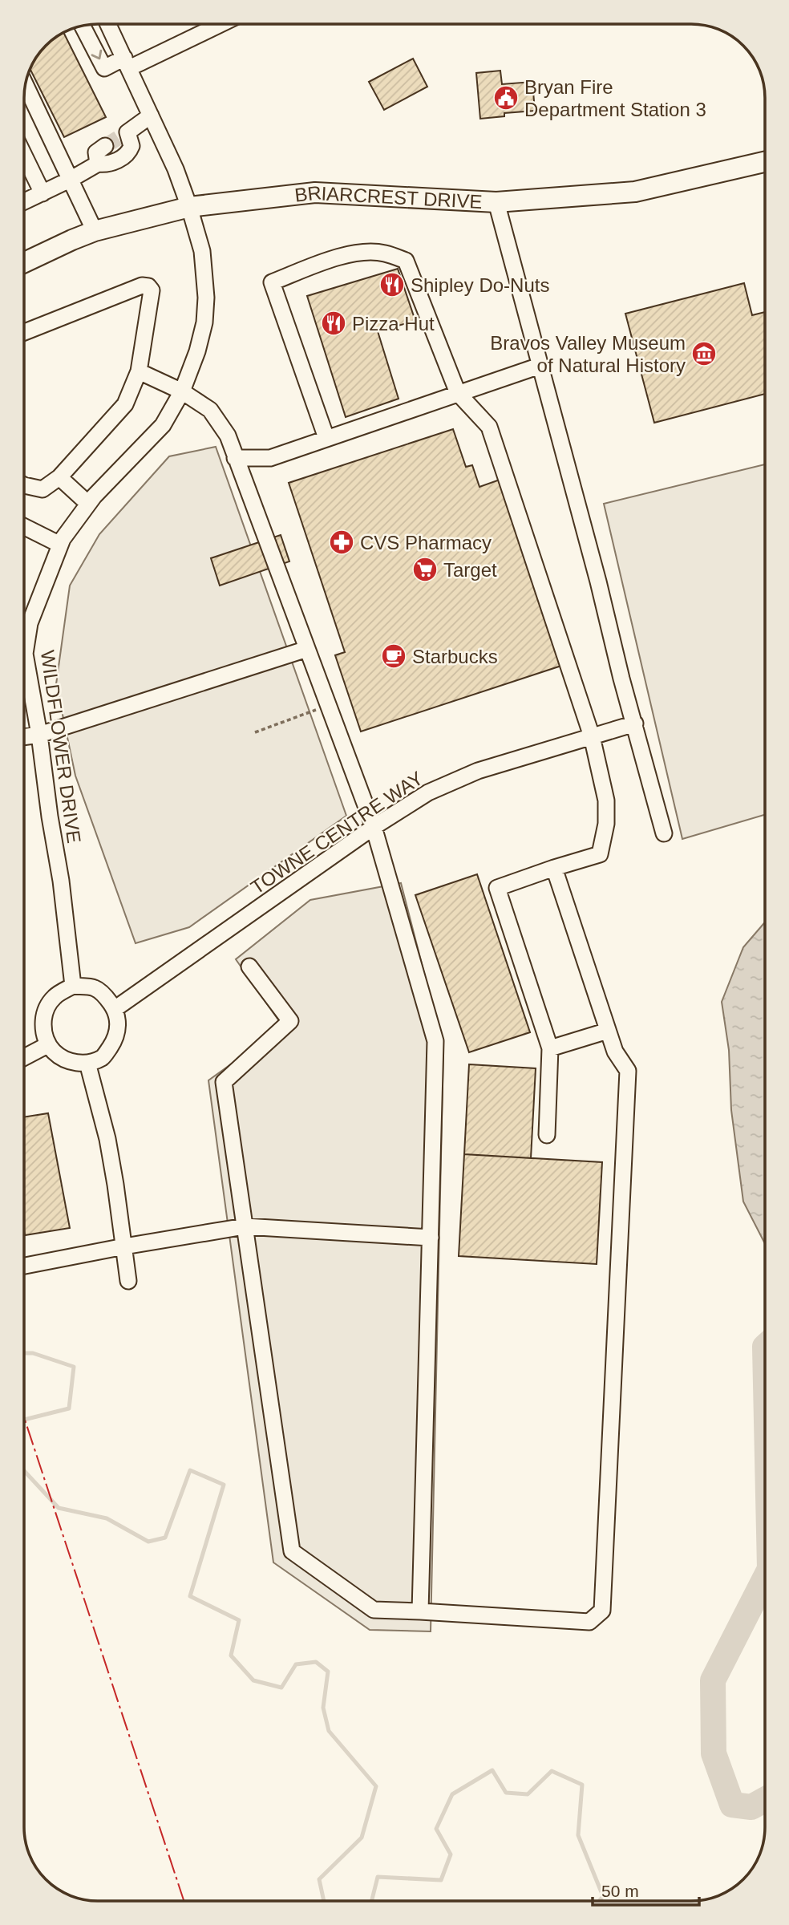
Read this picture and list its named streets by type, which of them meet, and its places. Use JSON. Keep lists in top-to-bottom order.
{
  "streets": {
    "main road": ["BRIARCREST DRIVE"],
    "street": ["WILDFLOWER DRIVE", "TOWNE CENTRE WAY"]
  },
  "crossings": [
    ["BRIARCREST DRIVE", "WILDFLOWER DRIVE"],
    ["WILDFLOWER DRIVE", "TOWNE CENTRE WAY"]
  ],
  "places": {
    "public building": ["Bryan Fire Department Station 3"],
    "restaurant": ["Shipley Do-Nuts", "Pizza Hut"],
    "museum": ["Bravos Valley Museum of Natural History"],
    "pharmacy": ["CVS Pharmacy"],
    "supermarket": ["Target"],
    "cafe": ["Starbucks"]
  },
  "scale_bar": "50 m"
}
